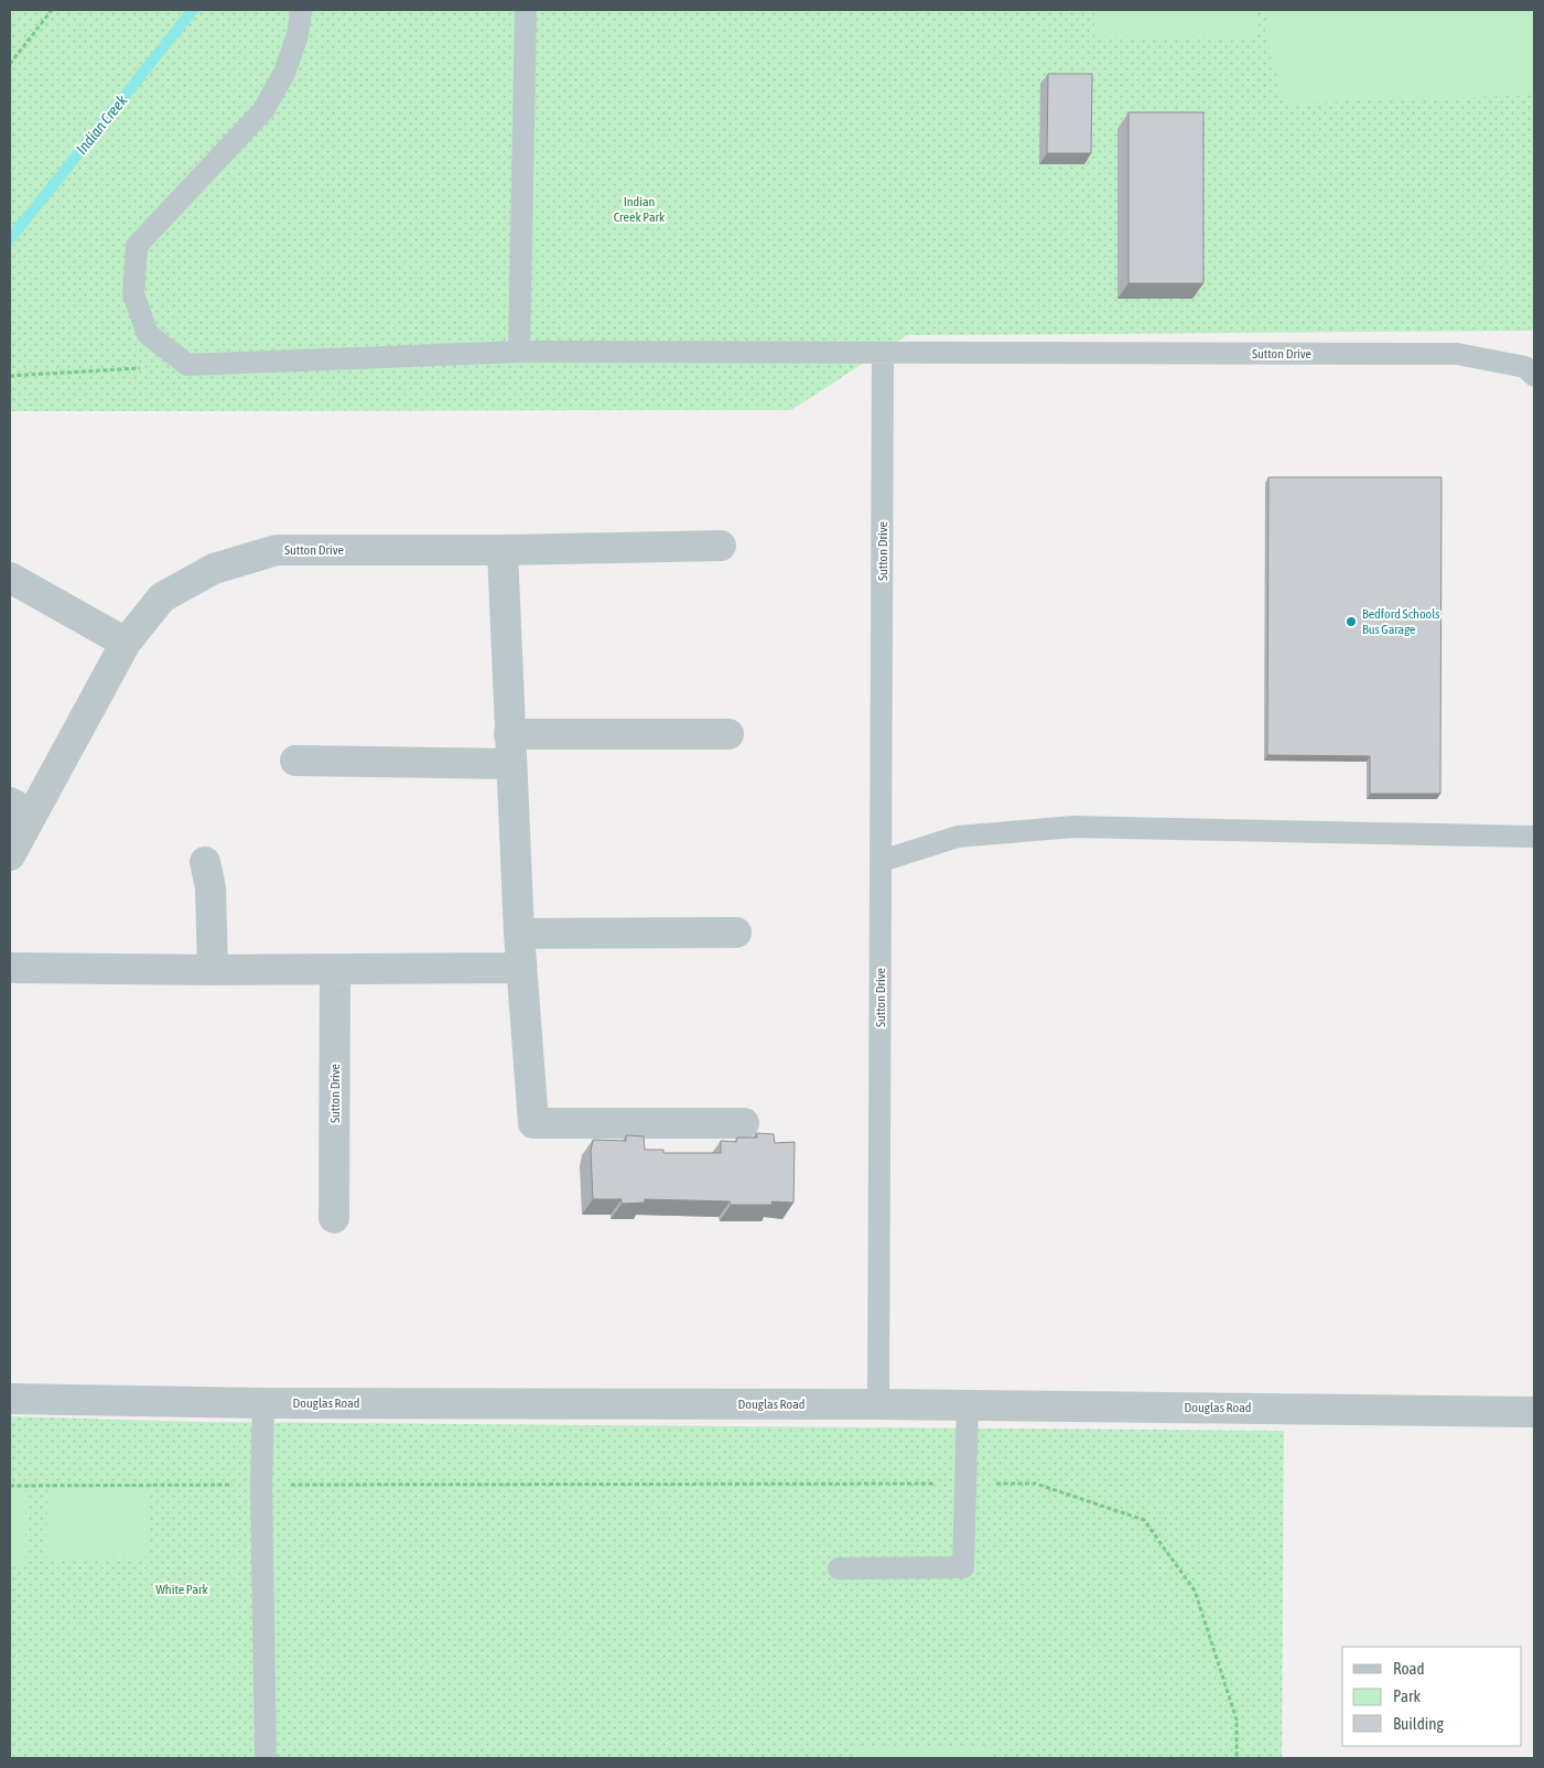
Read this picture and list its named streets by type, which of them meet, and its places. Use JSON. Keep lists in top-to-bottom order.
{
  "streets": {
    "street": ["Sutton Drive", "Douglas Road"]
  },
  "crossings": [
    ["Sutton Drive", "Douglas Road"]
  ],
  "water": ["Indian Creek"],
  "parks": ["Indian Creek Park", "White Park"],
  "places": ["Bedford Schools Bus Garage"],
  "legend": ["Road", "Park", "Building"]
}
